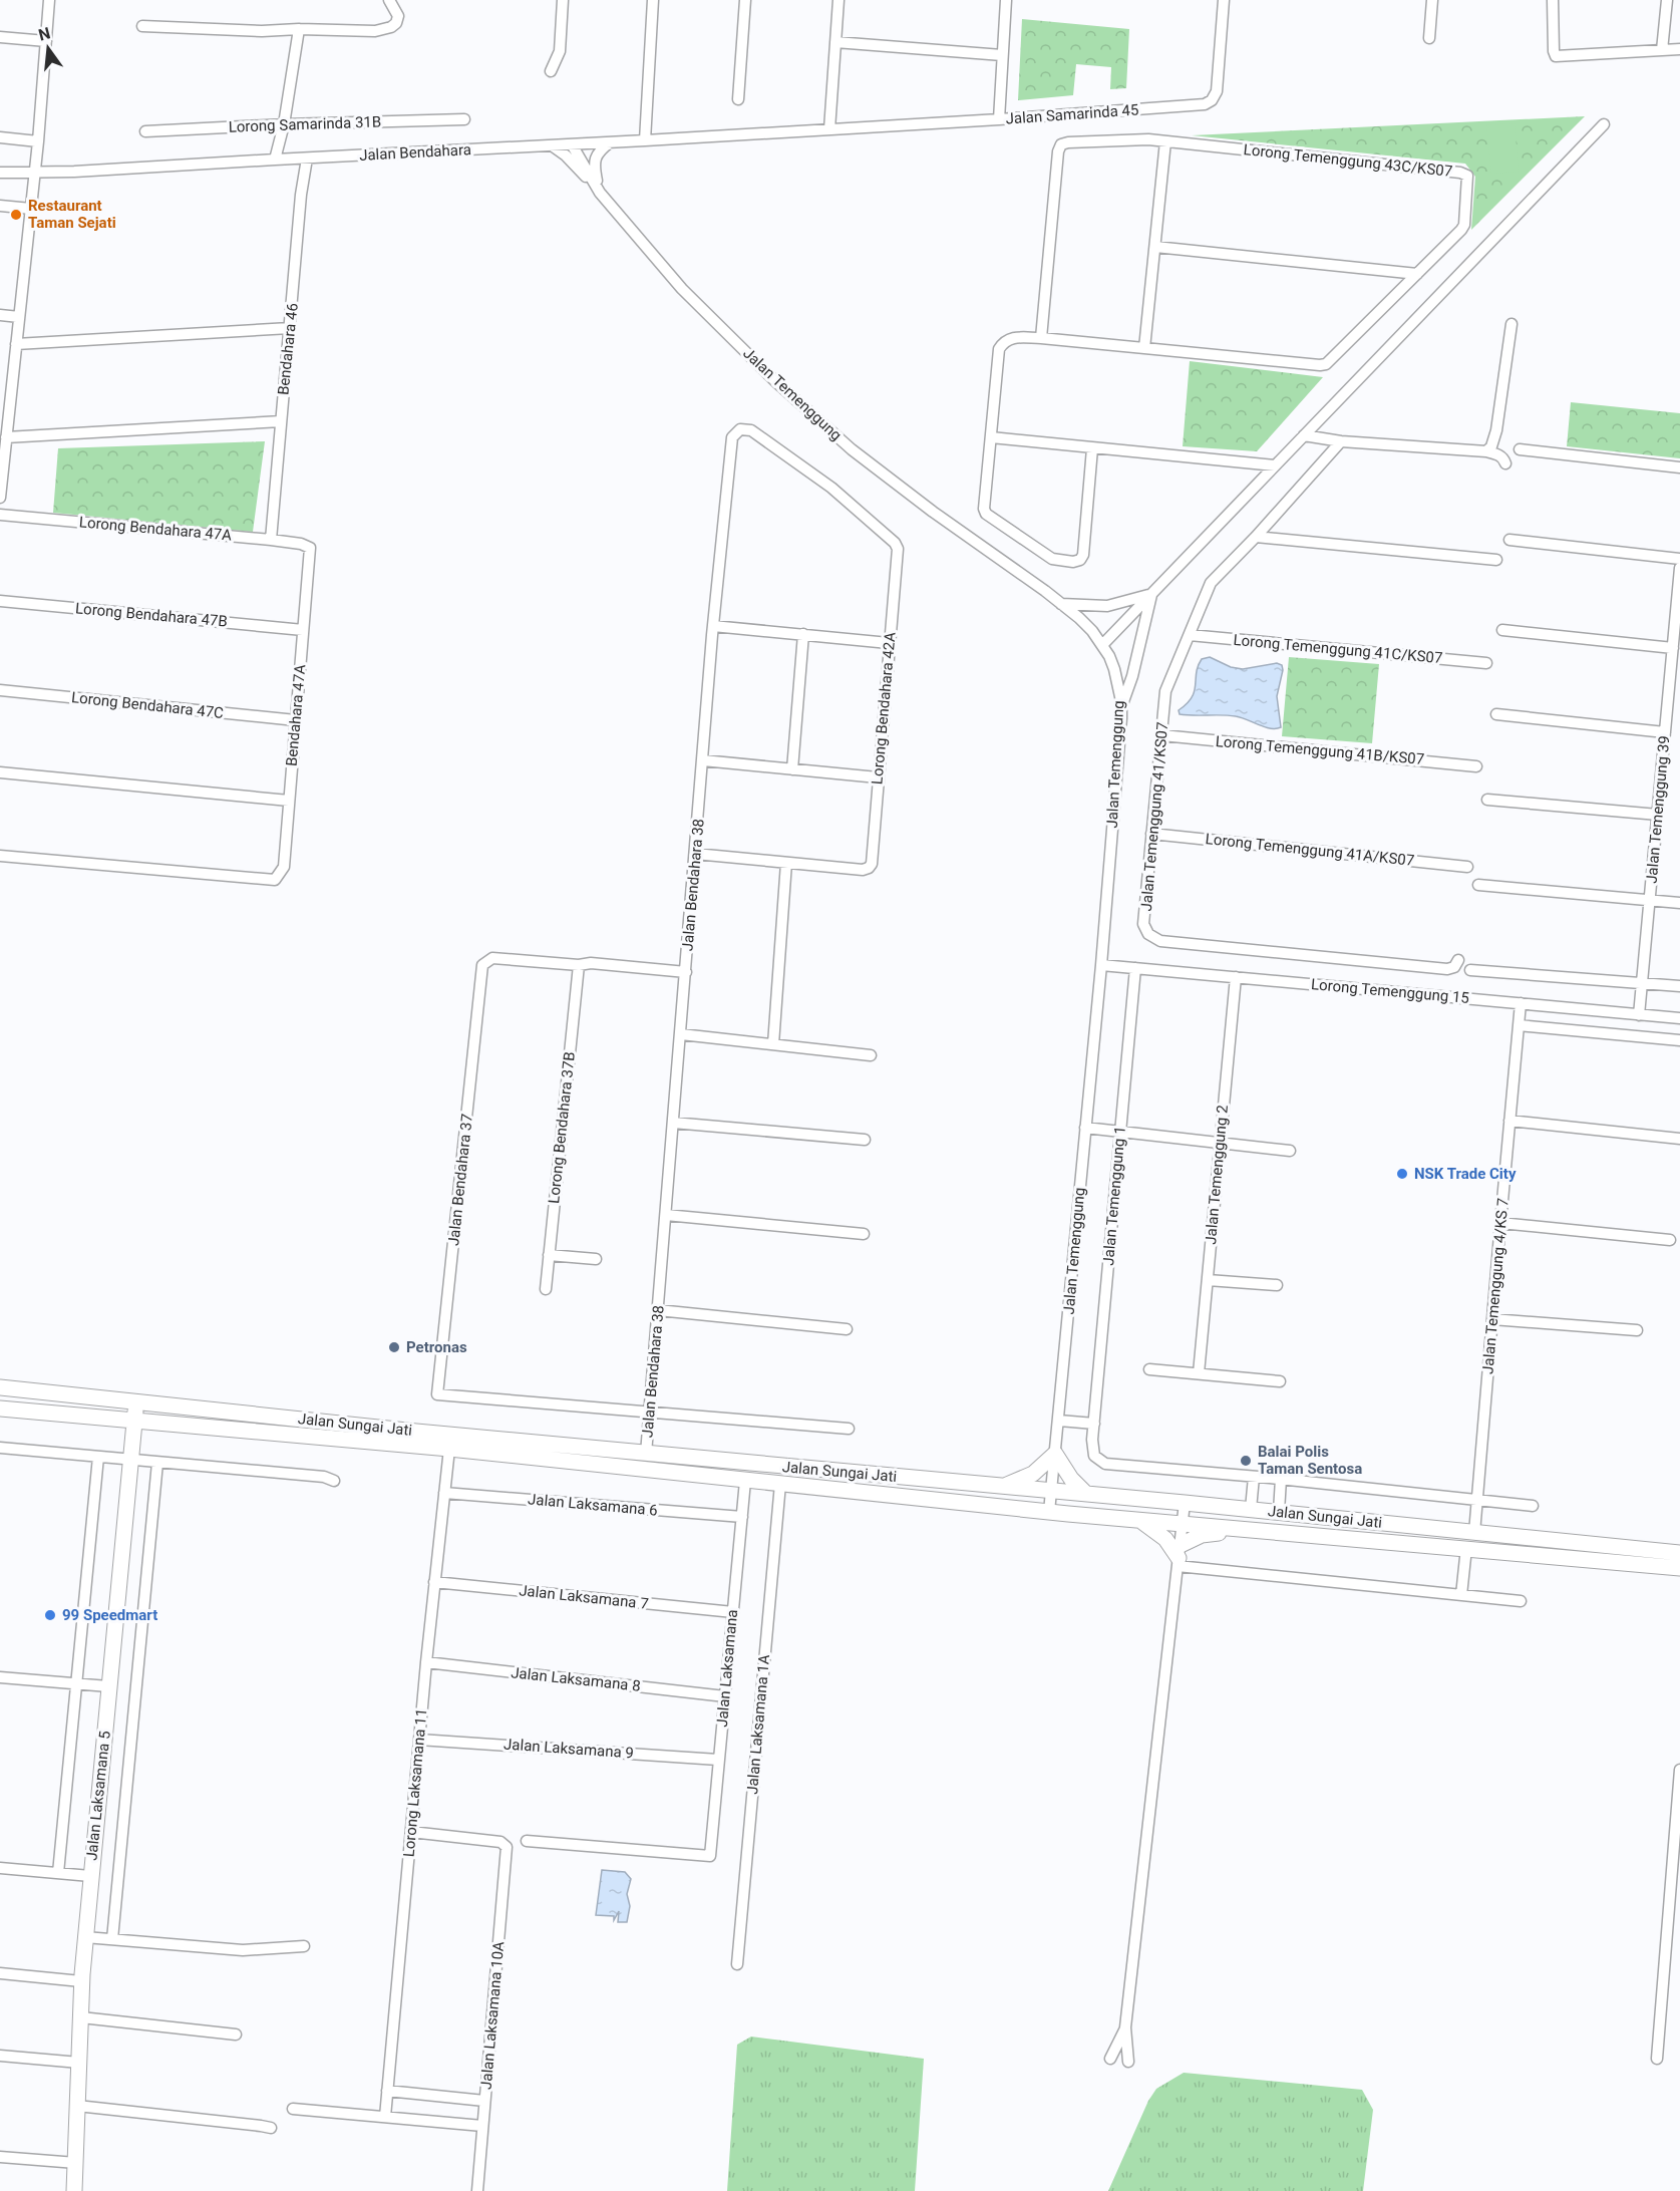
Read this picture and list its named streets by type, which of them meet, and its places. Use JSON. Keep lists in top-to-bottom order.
{
  "streets": {
    "main road": ["Jalan Sungai Jati", "Jalan Laksamana 5"],
    "street": [
      "Jalan Samarinda 45",
      "Lorong Samarinda 31B",
      "Jalan Bendahara",
      "Lorong Temenggung 43C/KS07",
      "Bendahara 46",
      "Jalan Temenggung",
      "Lorong Bendahara 47A",
      "Lorong Bendahara 47B",
      "Lorong Temenggung 41C/KS07",
      "Lorong Bendahara 47C",
      "Lorong Bendahara 42A",
      "Bendahara 47A",
      "Lorong Temenggung 41B/KS07",
      "Jalan Temenggung 39",
      "Jalan Temenggung 41/KS07",
      "Lorong Temenggung 41A/KS07",
      "Jalan Bendahara 38",
      "Lorong Temenggung 15",
      "Lorong Bendahara 37B",
      "Jalan Temenggung 2",
      "Jalan Bendahara 37",
      "Jalan Temenggung 1",
      "Jalan Temenggung 4/KS 7",
      "Jalan Laksamana 6",
      "Jalan Laksamana 7",
      "Jalan Laksamana",
      "Jalan Laksamana 8",
      "Jalan Laksamana 1A",
      "Jalan Laksamana 9",
      "Lorong Laksamana 11",
      "Jalan Laksamana 10A"
    ]
  },
  "crossings": [
    ["Jalan Samarinda 45", "Jalan Bendahara"],
    ["Jalan Bendahara", "Bendahara 46"],
    ["Jalan Bendahara", "Jalan Temenggung"],
    ["Bendahara 46", "Lorong Bendahara 47A"],
    ["Jalan Temenggung", "Lorong Temenggung 15"],
    ["Jalan Temenggung", "Jalan Sungai Jati"],
    ["Lorong Bendahara 47A", "Bendahara 47A"],
    ["Lorong Bendahara 47B", "Bendahara 47A"],
    ["Lorong Temenggung 41C/KS07", "Jalan Temenggung 41/KS07"],
    ["Lorong Bendahara 47C", "Bendahara 47A"],
    ["Lorong Bendahara 42A", "Jalan Bendahara 38"],
    ["Lorong Temenggung 41B/KS07", "Jalan Temenggung 41/KS07"],
    ["Jalan Temenggung 39", "Lorong Temenggung 15"],
    ["Jalan Temenggung 41/KS07", "Lorong Temenggung 41A/KS07"],
    ["Jalan Bendahara 38", "Jalan Bendahara 37"],
    ["Jalan Bendahara 38", "Jalan Sungai Jati"],
    ["Lorong Temenggung 15", "Jalan Temenggung 2"],
    ["Lorong Temenggung 15", "Jalan Temenggung 1"],
    ["Lorong Temenggung 15", "Jalan Temenggung 4/KS 7"],
    ["Lorong Bendahara 37B", "Jalan Bendahara 37"],
    ["Jalan Temenggung 1", "Jalan Temenggung 4/KS 7"],
    ["Jalan Temenggung 4/KS 7", "Jalan Sungai Jati"],
    ["Jalan Sungai Jati", "Jalan Laksamana"],
    ["Jalan Sungai Jati", "Jalan Laksamana 1A"],
    ["Jalan Sungai Jati", "Lorong Laksamana 11"],
    ["Jalan Sungai Jati", "Jalan Laksamana 5"],
    ["Jalan Laksamana 6", "Jalan Laksamana"],
    ["Jalan Laksamana 6", "Lorong Laksamana 11"],
    ["Jalan Laksamana 7", "Jalan Laksamana"],
    ["Jalan Laksamana 7", "Lorong Laksamana 11"],
    ["Jalan Laksamana", "Jalan Laksamana 8"],
    ["Jalan Laksamana", "Jalan Laksamana 9"],
    ["Jalan Laksamana 8", "Lorong Laksamana 11"],
    ["Jalan Laksamana 9", "Lorong Laksamana 11"],
    ["Lorong Laksamana 11", "Jalan Laksamana 10A"]
  ],
  "places": [
    "Restaurant Taman Sejati",
    "NSK Trade City",
    "Petronas",
    "Balai Polis Taman Sentosa",
    "99 Speedmart"
  ],
  "north": "top"
}
